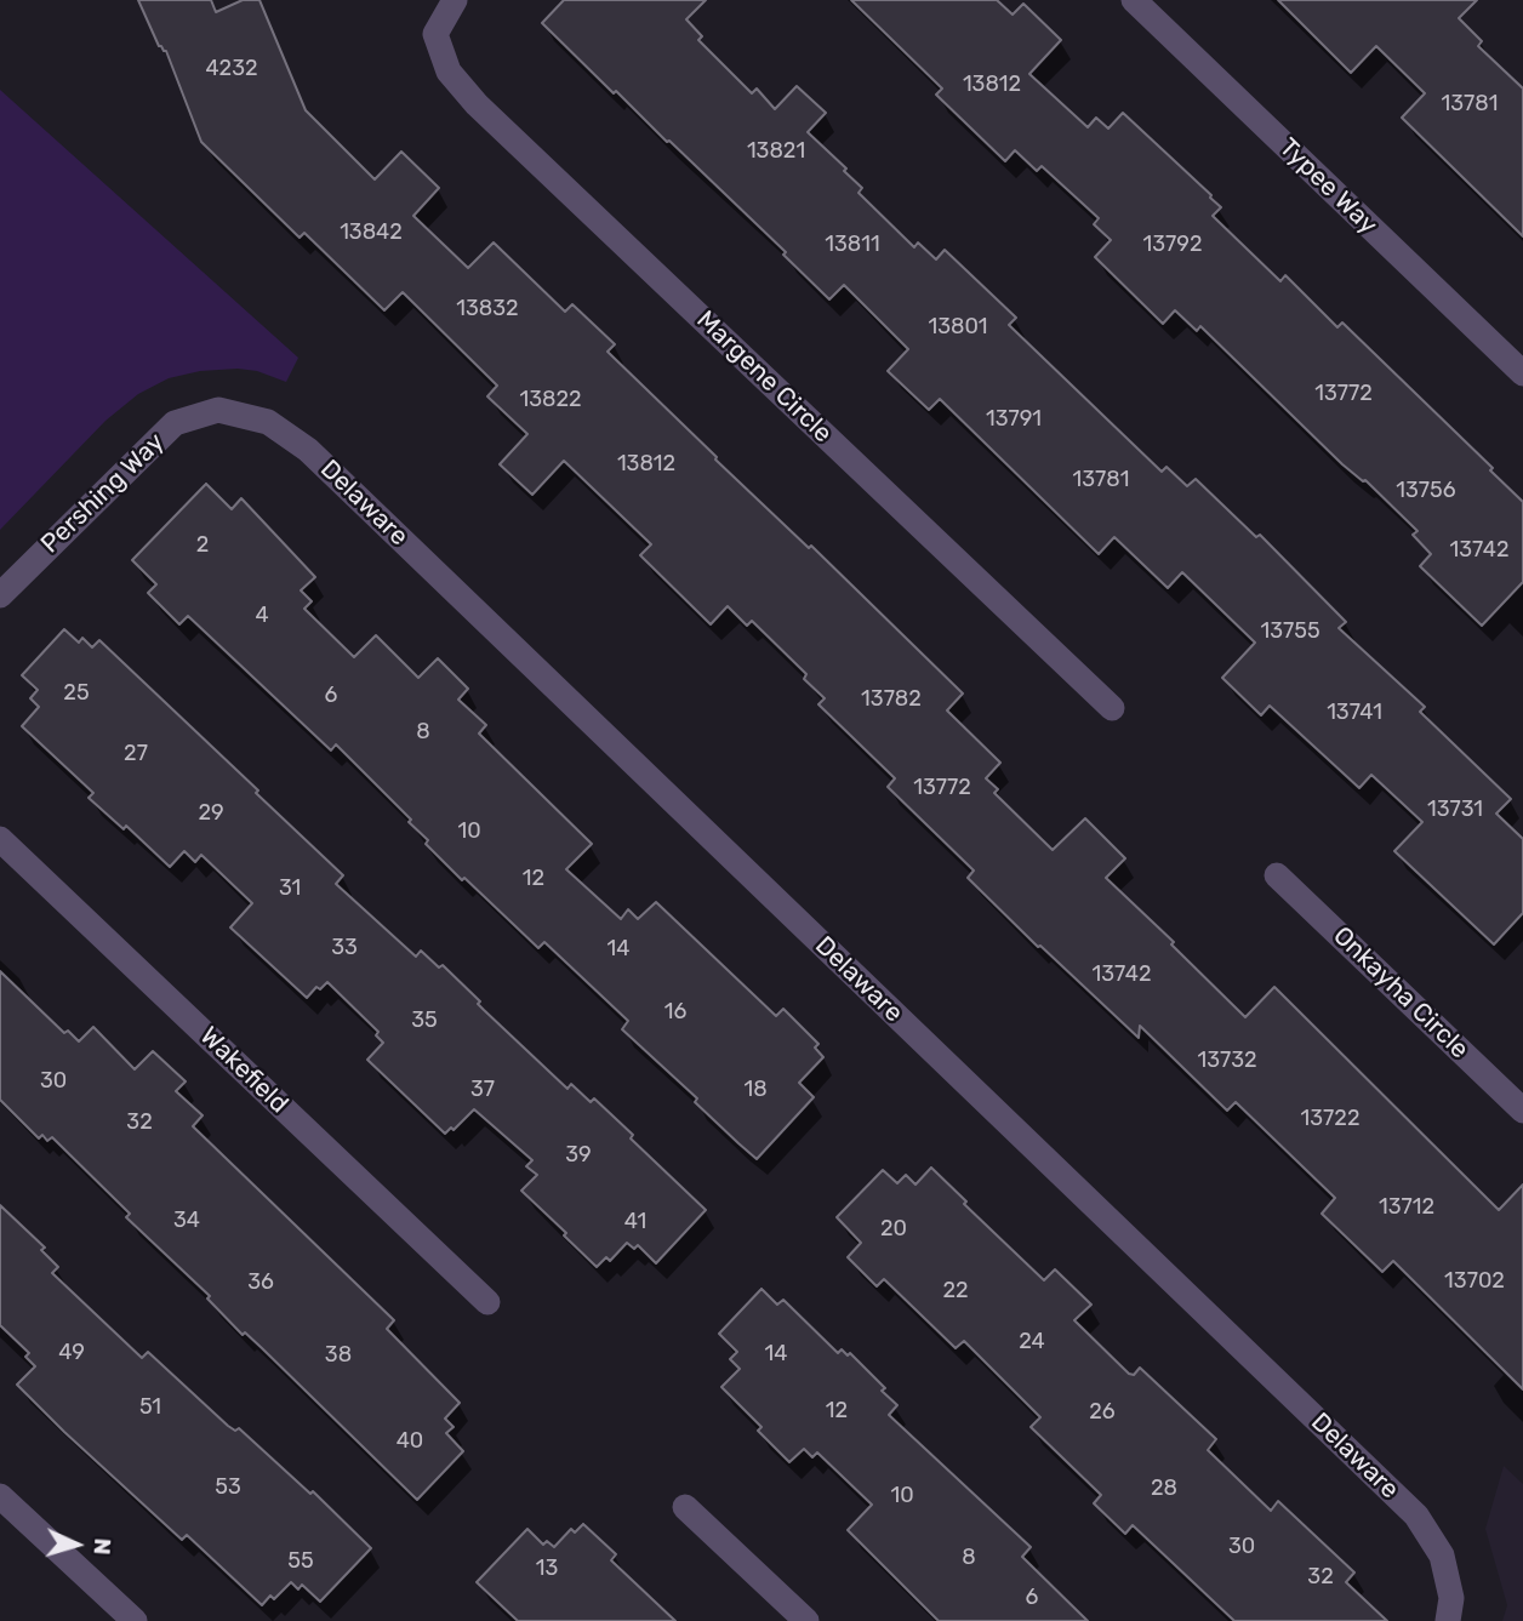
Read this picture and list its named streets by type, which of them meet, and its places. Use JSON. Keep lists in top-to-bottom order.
{
  "streets": {
    "street": [
      "Typee Way",
      "Margene Circle",
      "Pershing Way",
      "Delaware",
      "Onkayha Circle",
      "Wakefield"
    ]
  },
  "crossings": [
    ["Pershing Way", "Delaware"]
  ],
  "house_numbers": [
    "4232",
    "13812",
    "13781",
    "13821",
    "13842",
    "13811",
    "13792",
    "13832",
    "13801",
    "13772",
    "13822",
    "13791",
    "13812",
    "13781",
    "13756",
    "2",
    "13742",
    "4",
    "13755",
    "25",
    "6",
    "13782",
    "13741",
    "8",
    "27",
    "13772",
    "13731",
    "29",
    "10",
    "12",
    "31",
    "33",
    "14",
    "13742",
    "16",
    "35",
    "13732",
    "30",
    "37",
    "18",
    "13722",
    "32",
    "39",
    "13712",
    "34",
    "41",
    "20",
    "13702",
    "36",
    "22",
    "24",
    "49",
    "14",
    "38",
    "51",
    "12",
    "26",
    "40",
    "53",
    "28",
    "10",
    "30",
    "8",
    "55",
    "13",
    "32",
    "6"
  ],
  "north": "right"
}
